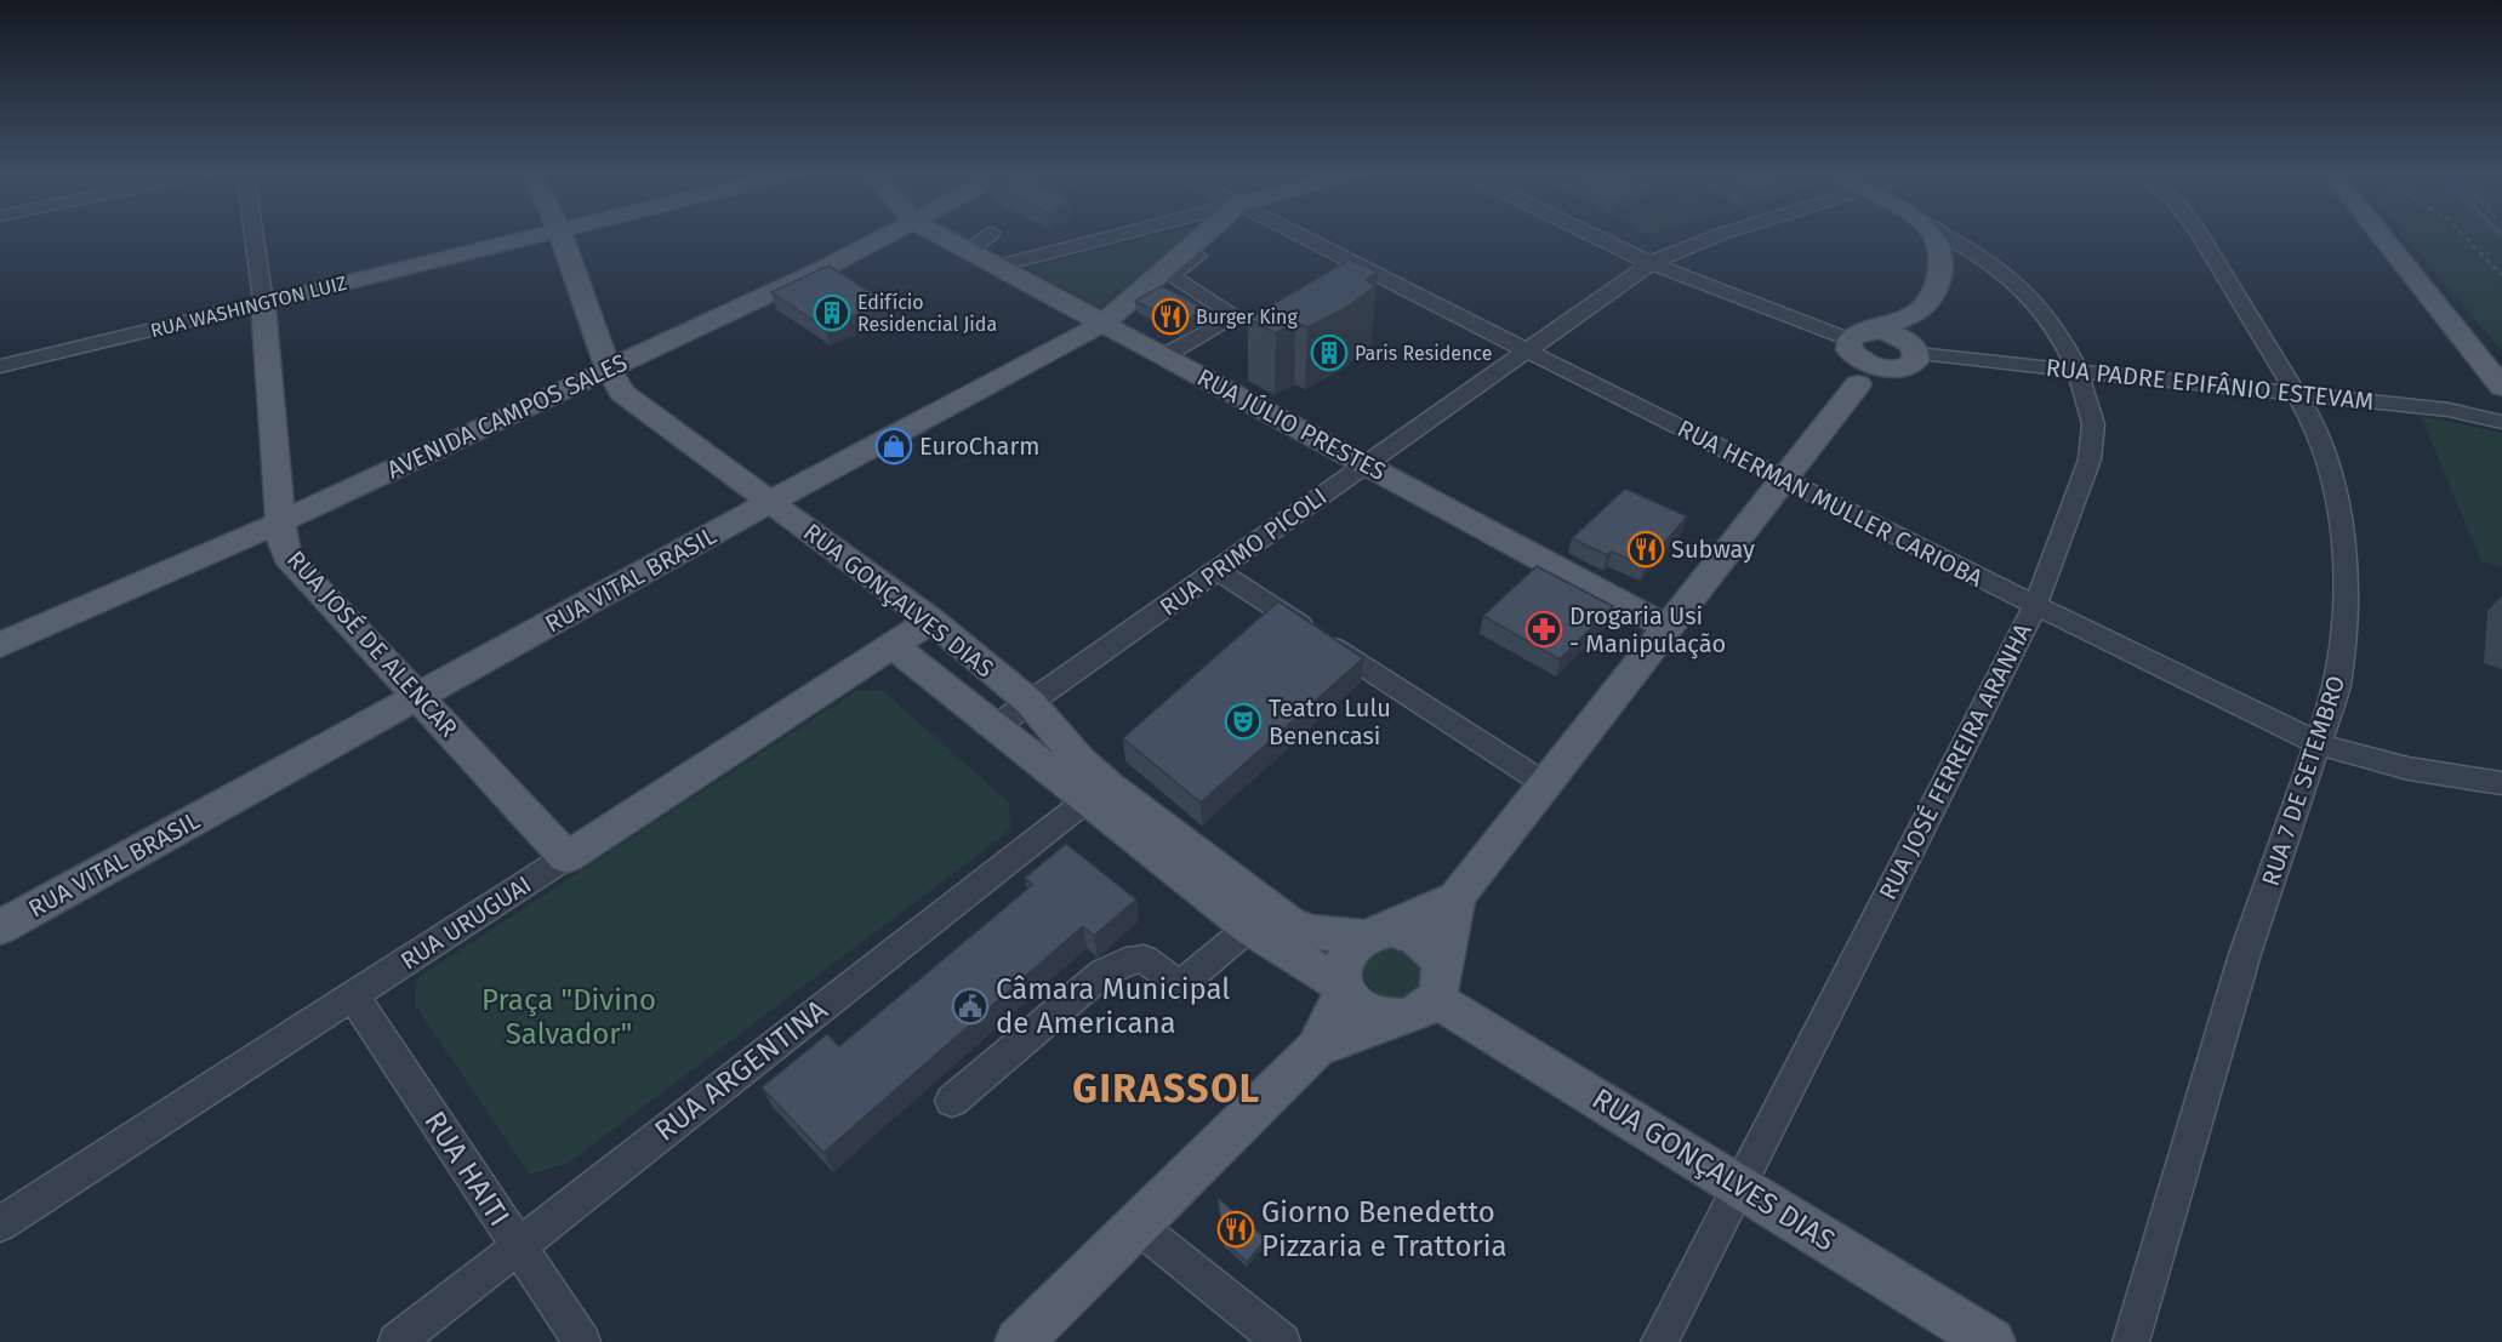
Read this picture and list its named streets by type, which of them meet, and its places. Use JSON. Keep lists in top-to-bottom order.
{
  "streets": {
    "main road": [
      "RUA WASHINGTON LUIZ",
      "AVENIDA CAMPOS SALES",
      "RUA JÚLIO PRESTES",
      "RUA VITAL BRASIL",
      "RUA GONÇALVES DIAS",
      "RUA JOSÉ DE ALENCAR",
      "RUA URUGUAI"
    ],
    "street": [
      "RUA PADRE EPIFÂNIO ESTEVAM",
      "RUA HERMAN MULLER CARIOBA",
      "RUA PRIMO PICOLI",
      "RUA JOSÉ FERREIRA ARANHA",
      "RUA 7 DE SETEMBRO",
      "RUA ARGENTINA",
      "RUA HAITI"
    ]
  },
  "crossings": [
    ["RUA WASHINGTON LUIZ", "RUA JOSÉ DE ALENCAR"],
    ["RUA PADRE EPIFÂNIO ESTEVAM", "RUA JOSÉ FERREIRA ARANHA"],
    ["RUA PADRE EPIFÂNIO ESTEVAM", "RUA 7 DE SETEMBRO"],
    ["AVENIDA CAMPOS SALES", "RUA GONÇALVES DIAS"],
    ["AVENIDA CAMPOS SALES", "RUA JOSÉ DE ALENCAR"],
    ["RUA JÚLIO PRESTES", "RUA PRIMO PICOLI"],
    ["RUA JÚLIO PRESTES", "RUA VITAL BRASIL"],
    ["RUA HERMAN MULLER CARIOBA", "RUA PRIMO PICOLI"],
    ["RUA HERMAN MULLER CARIOBA", "RUA JOSÉ FERREIRA ARANHA"],
    ["RUA HERMAN MULLER CARIOBA", "RUA 7 DE SETEMBRO"],
    ["RUA PRIMO PICOLI", "RUA GONÇALVES DIAS"],
    ["RUA VITAL BRASIL", "RUA GONÇALVES DIAS"],
    ["RUA VITAL BRASIL", "RUA JOSÉ DE ALENCAR"],
    ["RUA GONÇALVES DIAS", "RUA JOSÉ FERREIRA ARANHA"],
    ["RUA GONÇALVES DIAS", "RUA URUGUAI"],
    ["RUA GONÇALVES DIAS", "RUA ARGENTINA"],
    ["RUA JOSÉ DE ALENCAR", "RUA URUGUAI"],
    ["RUA URUGUAI", "RUA HAITI"],
    ["RUA ARGENTINA", "RUA HAITI"]
  ],
  "districts": ["GIRASSOL"],
  "parks": ["Praça \"Divino Salvador\""],
  "places": {
    "building": ["Edifício Residencial Jida", "Paris Residence"],
    "restaurant": ["Burger King", "Subway", "Giorno Benedetto Pizzaria e Trattoria"],
    "shop": ["EuroCharm"],
    "pharmacy": ["Drogaria Usi - Manipulação"],
    "theatre": ["Teatro Lulu Benencasi"],
    "public building": ["Câmara Municipal de Americana"]
  }
}
